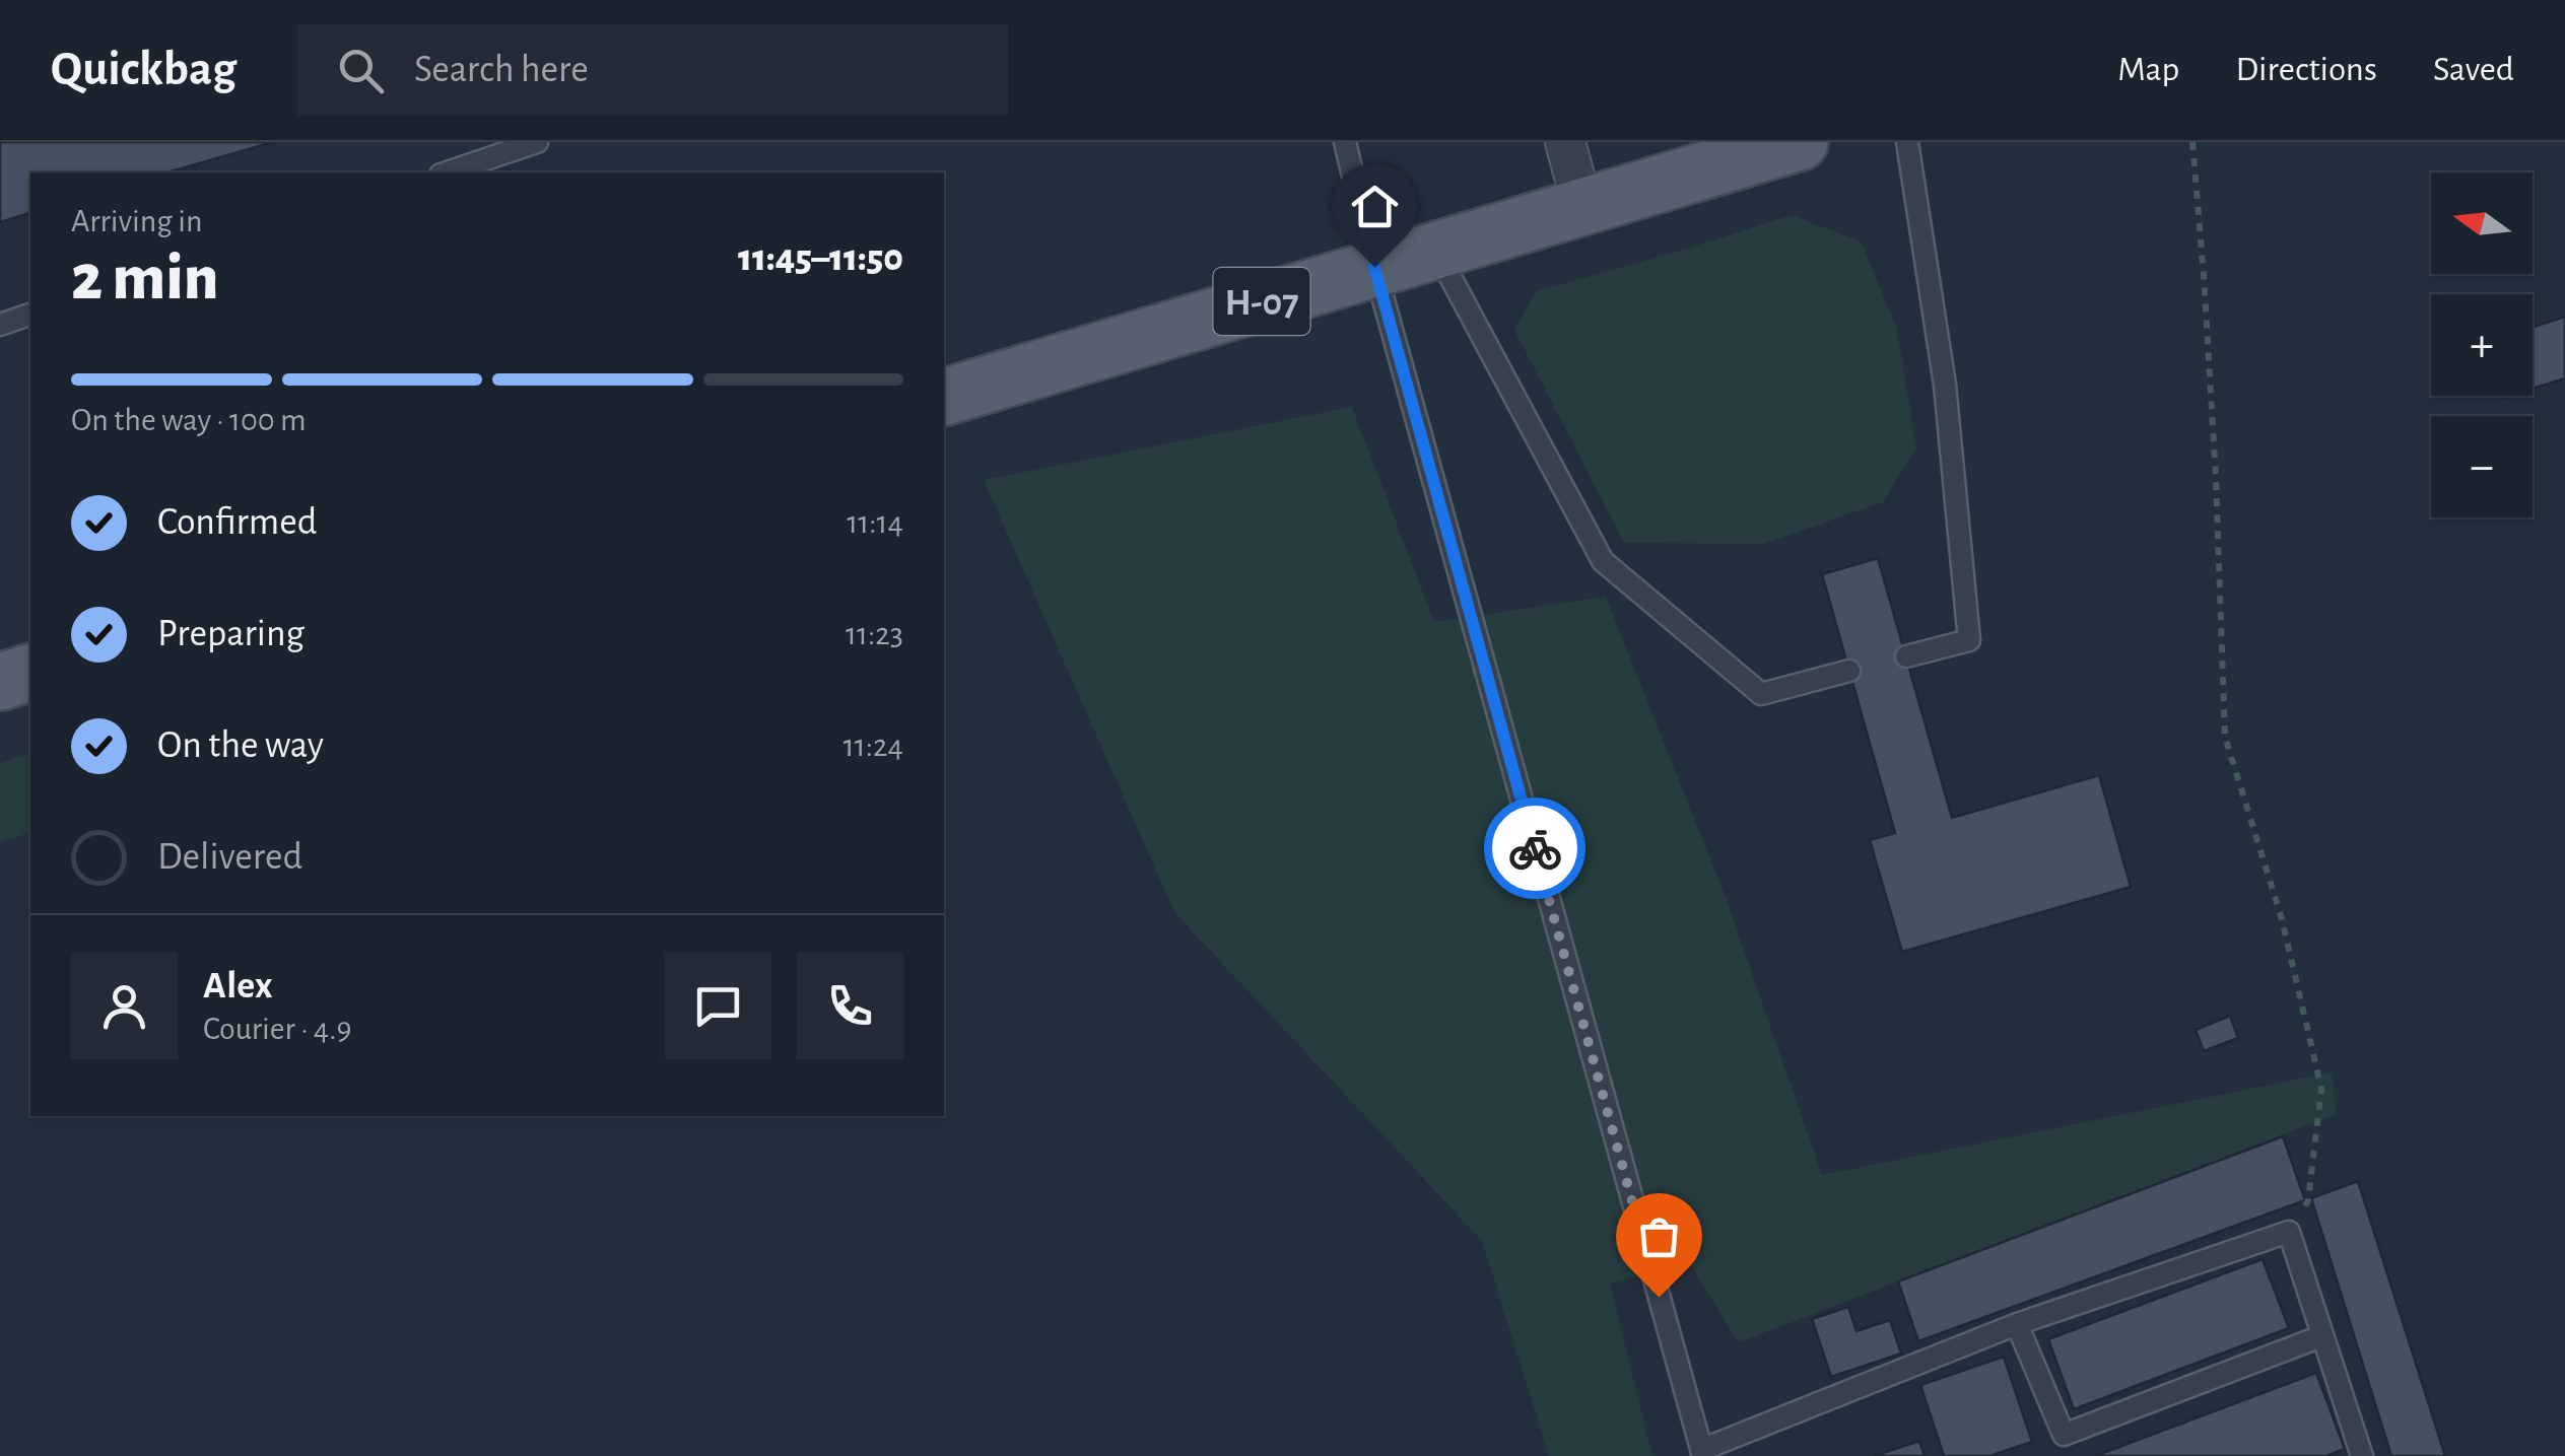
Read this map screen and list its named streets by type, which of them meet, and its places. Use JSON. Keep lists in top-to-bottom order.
{
  "streets": {
    "main road": ["Н-07"]
  },
  "north": "left",
  "page": {
    "header": "Quickbag",
    "search": "Search here",
    "nav": ["Map", "Directions", "Saved"],
    "map_buttons": ["+", "−"],
    "heading": ["2 min", "Arriving in", "11:45–11:50"],
    "panel": ["Alex", "Courier · 4.9"],
    "bar": "On the way · 100 m",
    "list": [
      ["Confirmed", "11:14"],
      ["Preparing", "11:23"],
      ["On the way", "11:24"],
      "Delivered"
    ]
  }
}
